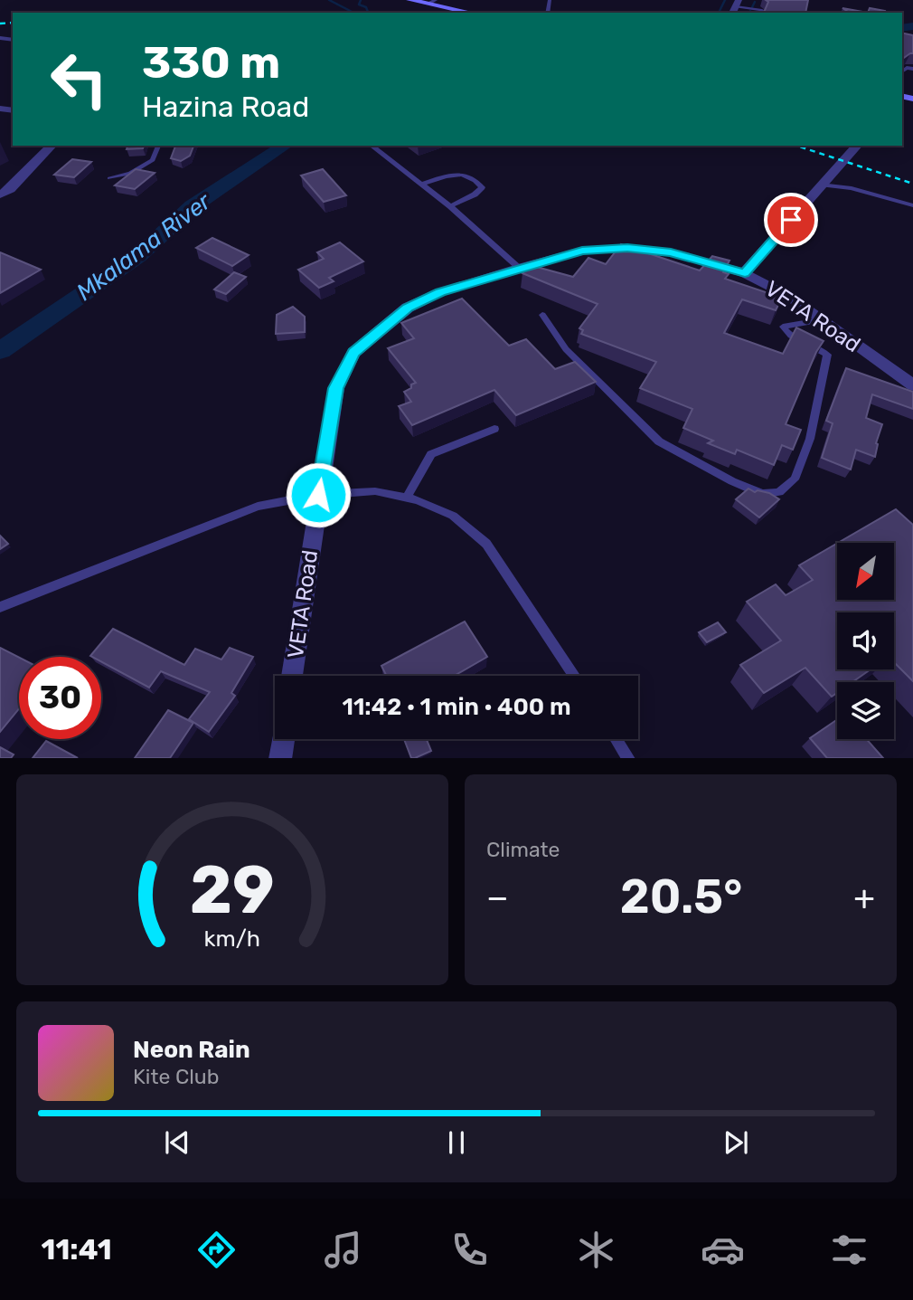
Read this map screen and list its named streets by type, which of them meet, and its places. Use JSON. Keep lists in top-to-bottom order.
{
  "streets": {
    "street": ["VETA Road"]
  },
  "water": ["Mkalama River"],
  "north": "bottom left",
  "page": {
    "turn": ["330 m", "Hazina Road"],
    "limit": "30",
    "trip": "11:42 · 1 min · 400 m",
    "tile": "Climate",
    "heat": ["−", "20.5°", "+"],
    "song": ["Neon Rain", "Kite Club"],
    "tabs": "11:41",
    "gauge": ["29", "km/h"]
  }
}
